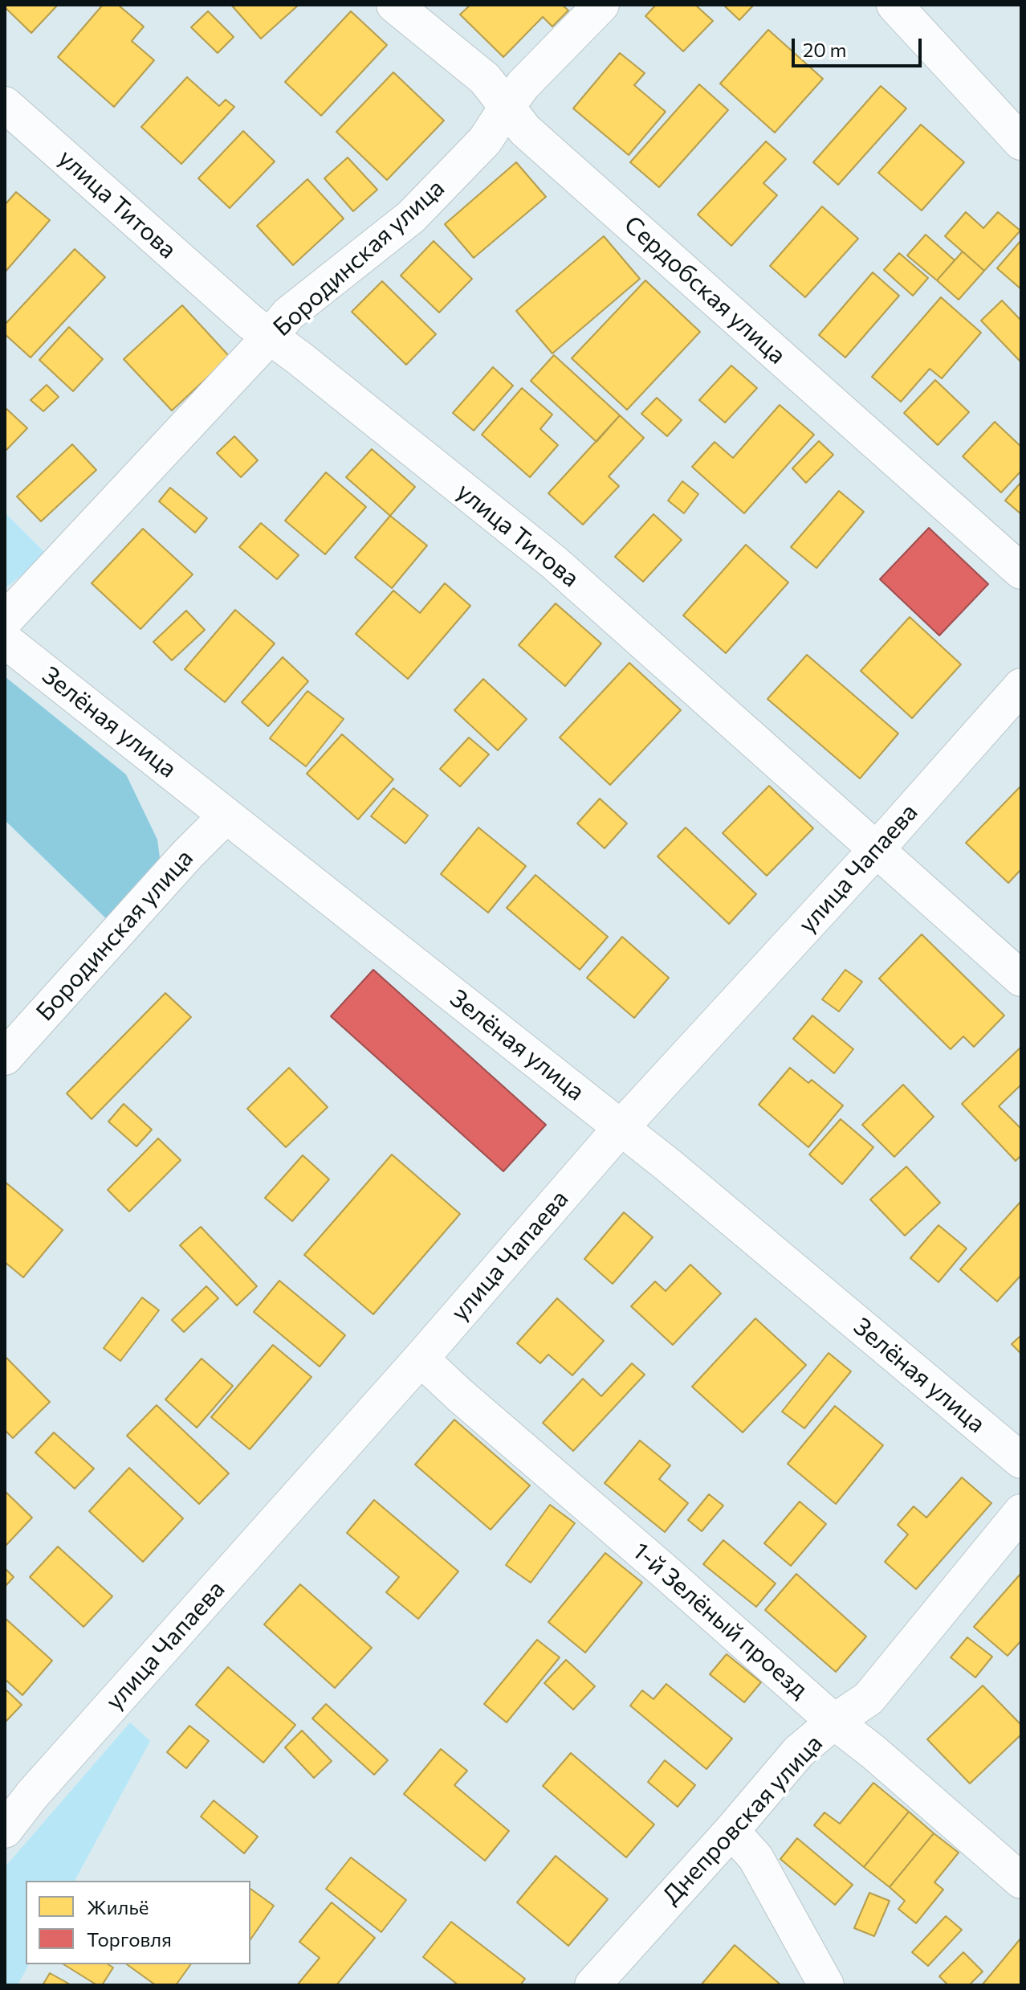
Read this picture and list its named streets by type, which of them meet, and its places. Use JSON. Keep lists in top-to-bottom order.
{
  "streets": {
    "street": [
      "улица Титова",
      "Бородинская улица",
      "Сердобская улица",
      "Зелёная улица",
      "улица Чапаева",
      "1-й Зелёный проезд",
      "Днепровская улица"
    ]
  },
  "crossings": [
    ["улица Титова", "Бородинская улица"],
    ["улица Титова", "улица Чапаева"],
    ["Бородинская улица", "Сердобская улица"],
    ["Бородинская улица", "Зелёная улица"],
    ["Зелёная улица", "улица Чапаева"],
    ["улица Чапаева", "1-й Зелёный проезд"],
    ["1-й Зелёный проезд", "Днепровская улица"]
  ],
  "legend": ["Жильё", "Торговля"],
  "scale_bar": "20 m"
}
